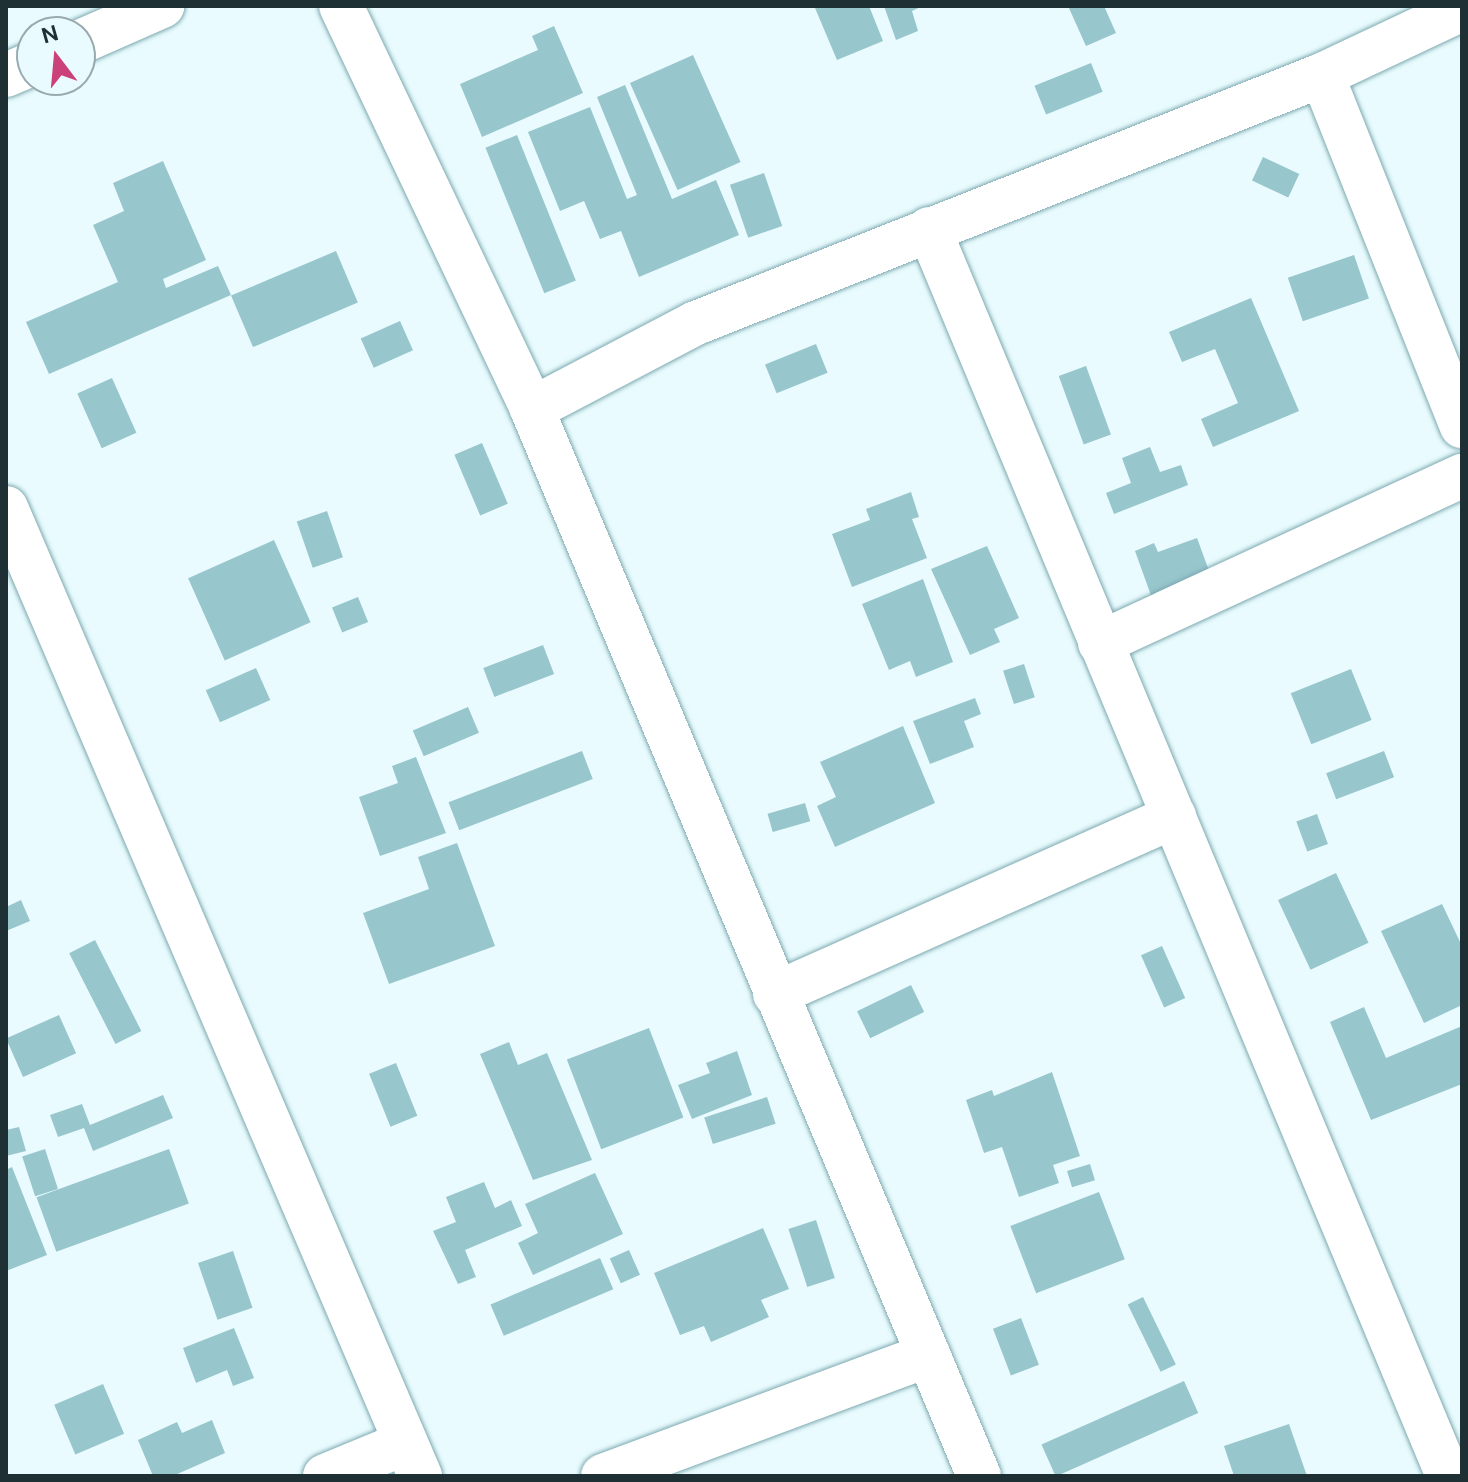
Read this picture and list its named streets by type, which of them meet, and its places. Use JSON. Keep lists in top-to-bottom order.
{
  "north": "top"
}
